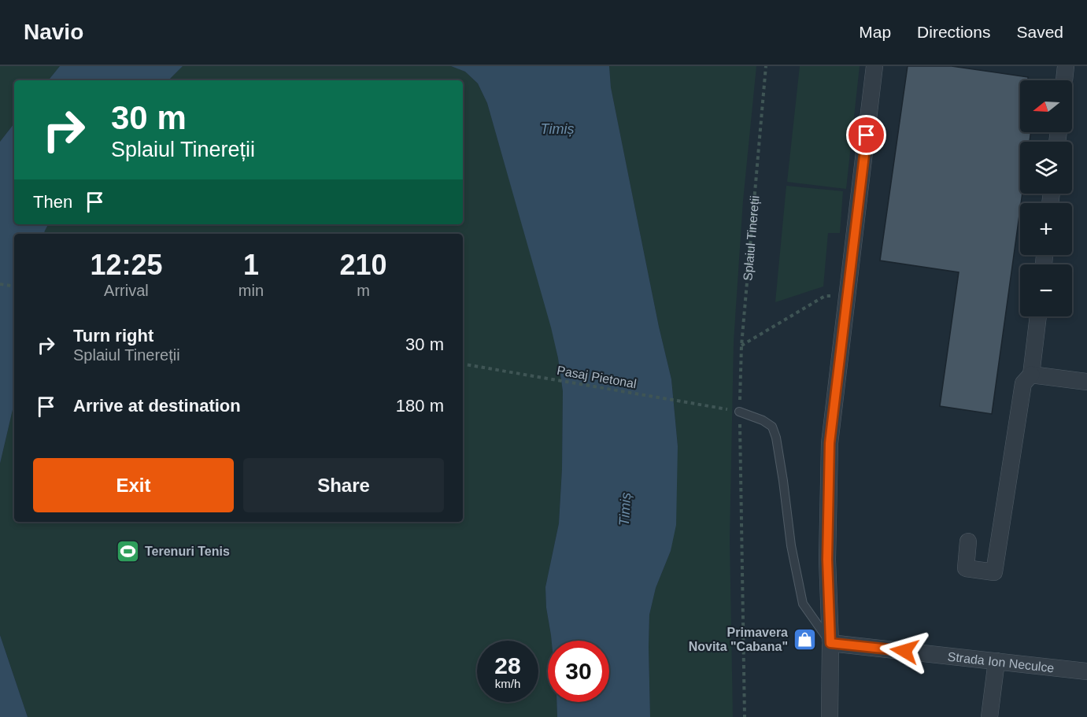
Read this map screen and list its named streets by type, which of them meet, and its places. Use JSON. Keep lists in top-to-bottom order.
{
  "streets": {
    "street": ["Strada Ion Neculce"],
    "path": ["Splaiul Tinereții", "Pasaj Pietonal"]
  },
  "water": ["Timiș"],
  "places": {
    "sports": ["Terenuri Tenis"],
    "shop": ["Primavera Novita \"Cabana\""]
  },
  "north": "left",
  "page": {
    "header": "Navio",
    "nav": ["Map", "Directions", "Saved"],
    "map_buttons": ["+", "−"],
    "turn": ["30 m", "Splaiul Tinereții"],
    "then": "Then",
    "eta": [
      "12:25",
      "Arrival",
      "1",
      "min",
      "210",
      "m"
    ],
    "list": [
      {
        "name": "Turn right",
        "note": "Splaiul Tinereții",
        "value": "30 m"
      },
      {
        "name": "Arrive at destination",
        "value": "180 m"
      }
    ],
    "buttons": ["Exit", "Share"],
    "speed": "28 km/h",
    "limit": "30"
  }
}
